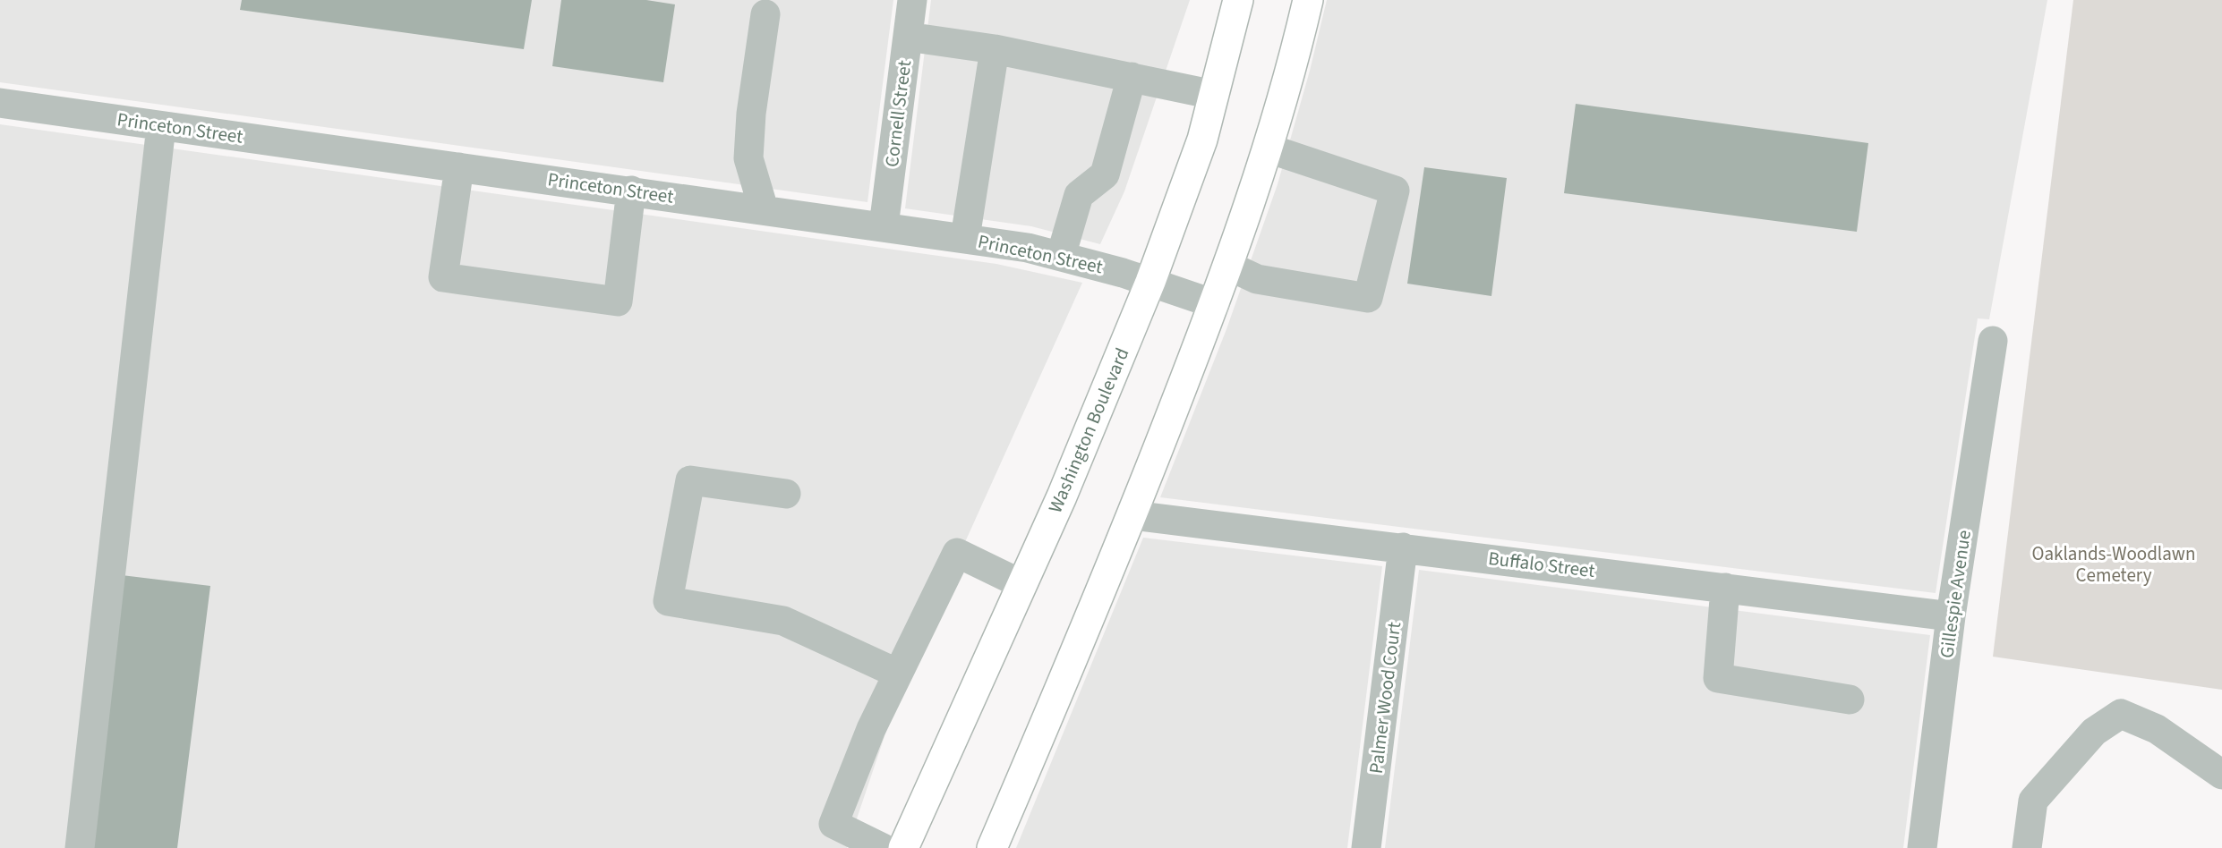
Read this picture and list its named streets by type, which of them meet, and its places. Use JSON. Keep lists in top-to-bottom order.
{
  "streets": {
    "main road": ["Washington Boulevard"],
    "street": [
      "Cornell Street",
      "Princeton Street",
      "Buffalo Street",
      "Gillespie Avenue",
      "Palmer Wood Court"
    ]
  },
  "crossings": [
    ["Cornell Street", "Princeton Street"],
    ["Princeton Street", "Washington Boulevard"],
    ["Buffalo Street", "Gillespie Avenue"],
    ["Buffalo Street", "Palmer Wood Court"]
  ],
  "parks": ["Oaklands-Woodlawn Cemetery"]
}
